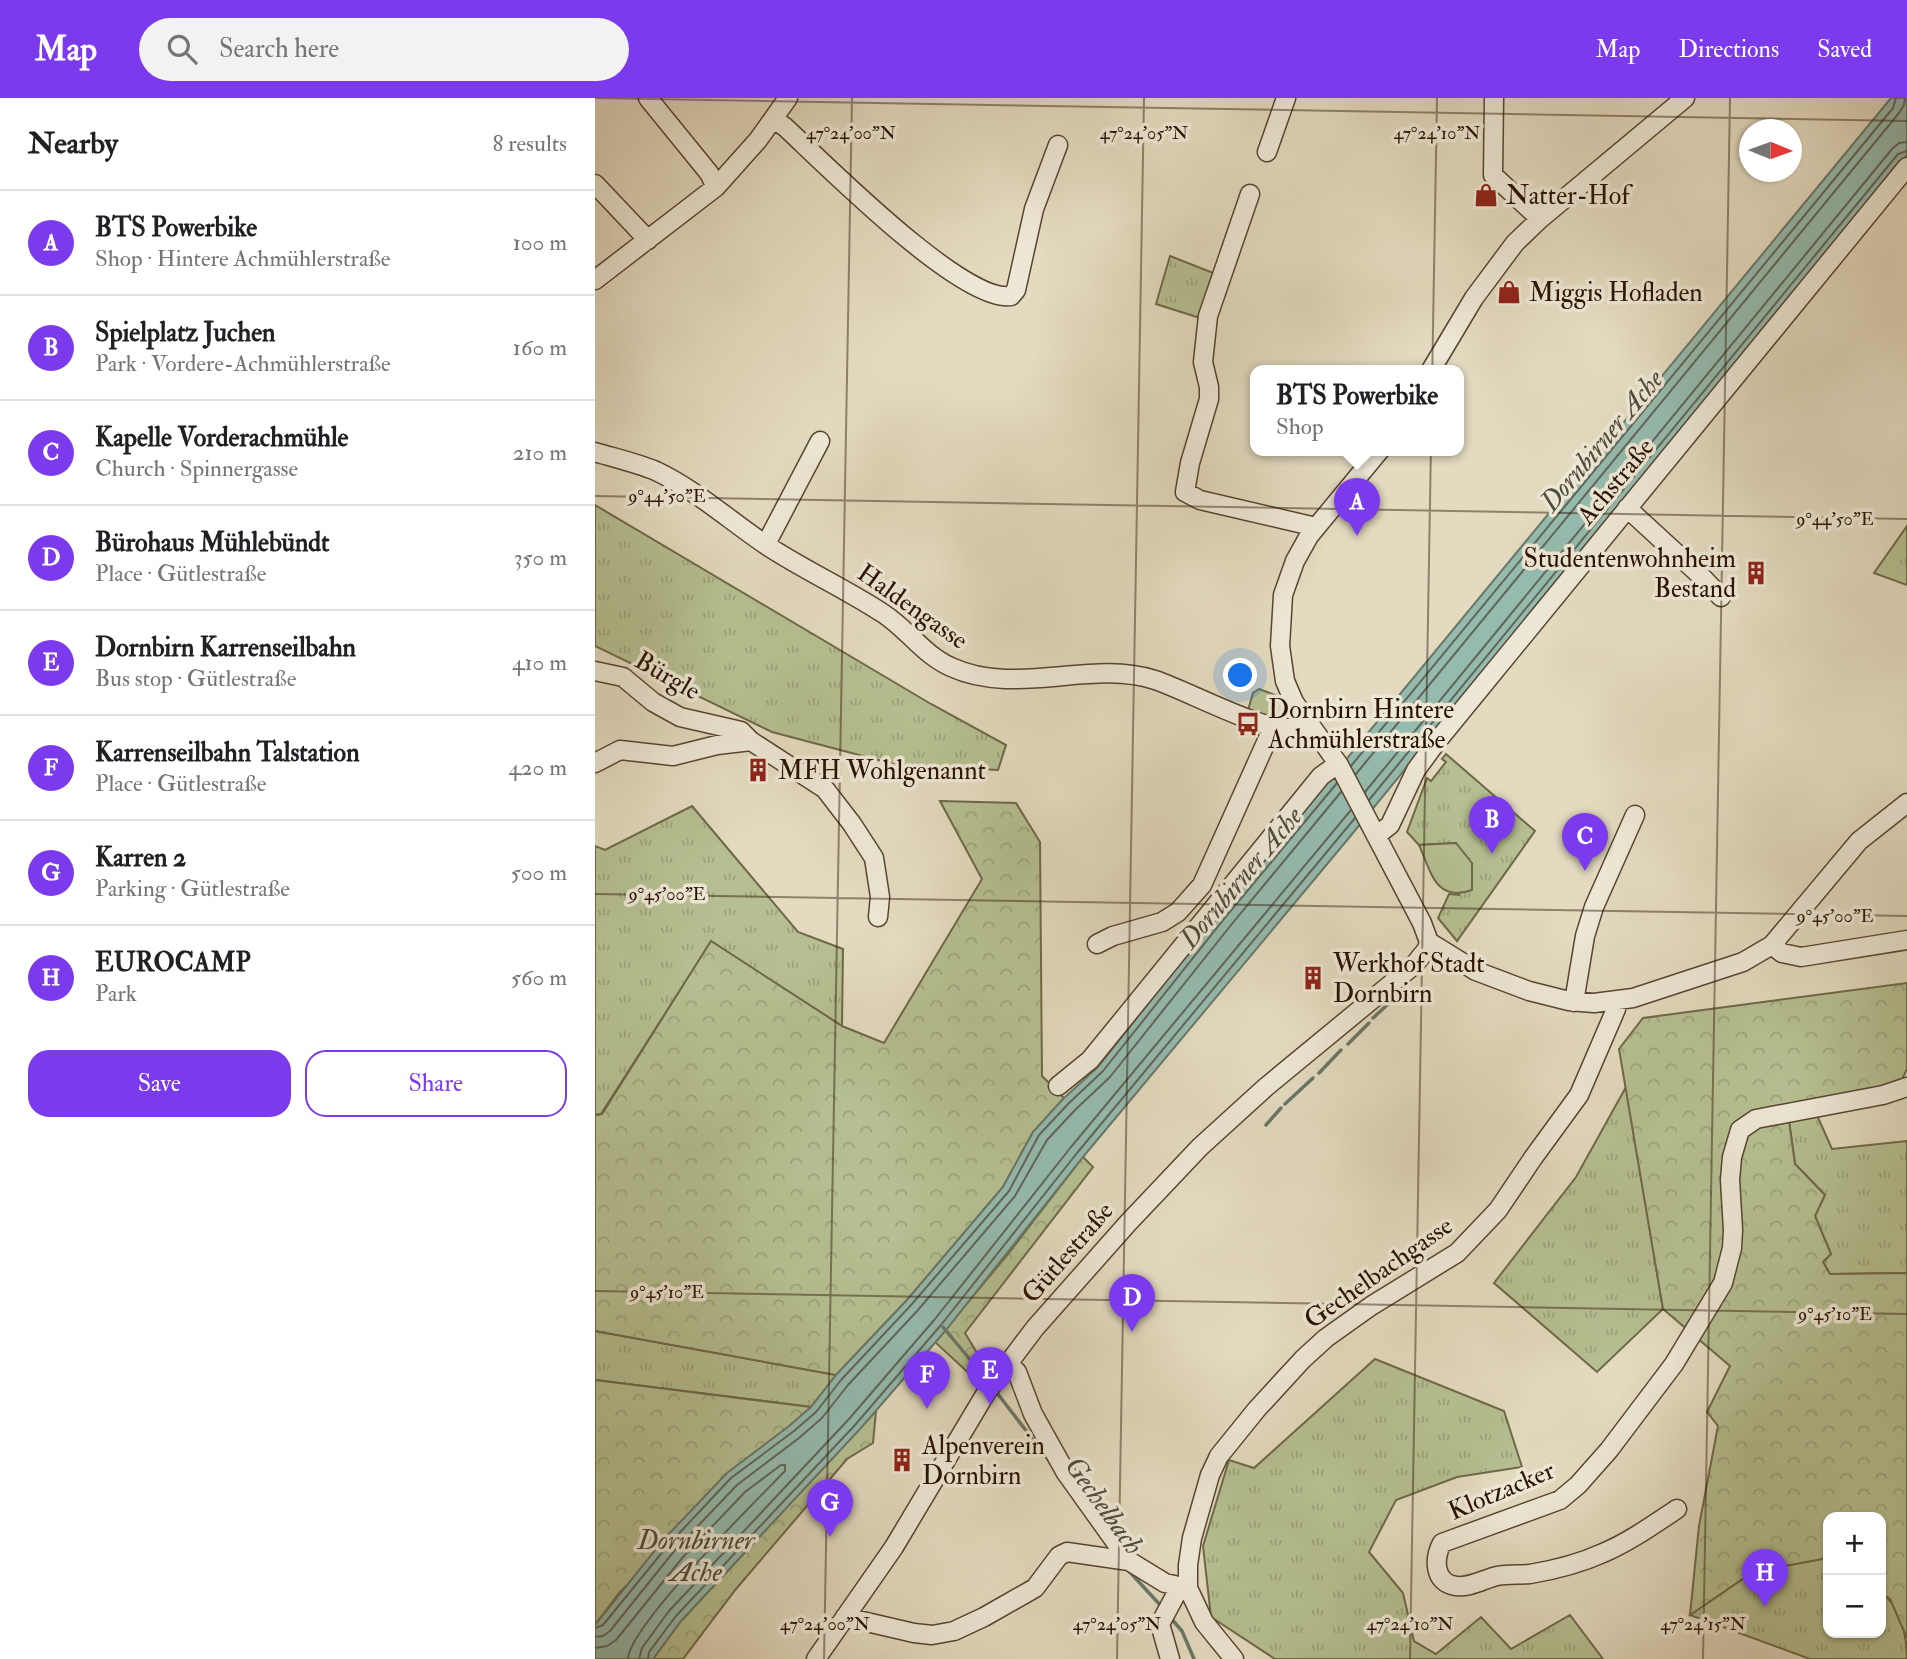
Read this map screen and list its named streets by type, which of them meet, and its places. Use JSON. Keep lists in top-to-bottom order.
{
  "streets": {
    "street": [
      "Achstraße",
      "Haldengasse",
      "Bürgle",
      "Gütlestraße",
      "Gechelbachgasse",
      "Klotzacker"
    ]
  },
  "water": ["Dornbirner Ache", "Gechelbach"],
  "places": {
    "shop": ["Natter-Hof", "Miggis Hofladen"],
    "building": [
      "Studentenwohnheim Bestand",
      "MFH Wohlgenannt",
      "Werkhof Stadt Dornbirn",
      "Alpenverein Dornbirn"
    ],
    "bus stop": ["Dornbirn Hintere Achmühlerstraße"]
  },
  "north": "right",
  "page": {
    "header": "Map",
    "search": "Search here",
    "nav": ["Map", "Directions", "Saved"],
    "heading": ["Nearby", "8 results"],
    "list": [
      {
        "mark": "A",
        "name": "BTS Powerbike",
        "note": "Shop · Hintere Achmühlerstraße",
        "value": "100 m"
      },
      {
        "mark": "B",
        "name": "Spielplatz Juchen",
        "note": "Park · Vordere-Achmühlerstraße",
        "value": "160 m"
      },
      {
        "mark": "C",
        "name": "Kapelle Vorderachmühle",
        "note": "Church · Spinnergasse",
        "value": "210 m"
      },
      {
        "mark": "D",
        "name": "Bürohaus Mühlebündt",
        "note": "Place · Gütlestraße",
        "value": "350 m"
      },
      {
        "mark": "E",
        "name": "Dornbirn Karrenseilbahn",
        "note": "Bus stop · Gütlestraße",
        "value": "410 m"
      },
      {
        "mark": "F",
        "name": "Karrenseilbahn Talstation",
        "note": "Place · Gütlestraße",
        "value": "420 m"
      },
      {
        "mark": "G",
        "name": "Karren 2",
        "note": "Parking · Gütlestraße",
        "value": "500 m"
      },
      {
        "mark": "H",
        "name": "EUROCAMP",
        "note": "Park",
        "value": "560 m"
      }
    ],
    "popup": ["BTS Powerbike", "Shop"],
    "pins": [
      "A",
      "B",
      "C",
      "D",
      "E",
      "F",
      "G",
      "H"
    ],
    "buttons": ["Save", "Share"],
    "map_buttons": ["+", "−"]
  },
  "coordinates": [
    "47°24'00\"N",
    "47°24'05\"N",
    "47°24'10\"N",
    "9°44'50\"E",
    "9°45'00\"E",
    "9°45'10\"E",
    "47°24'15\"N"
  ]
}
